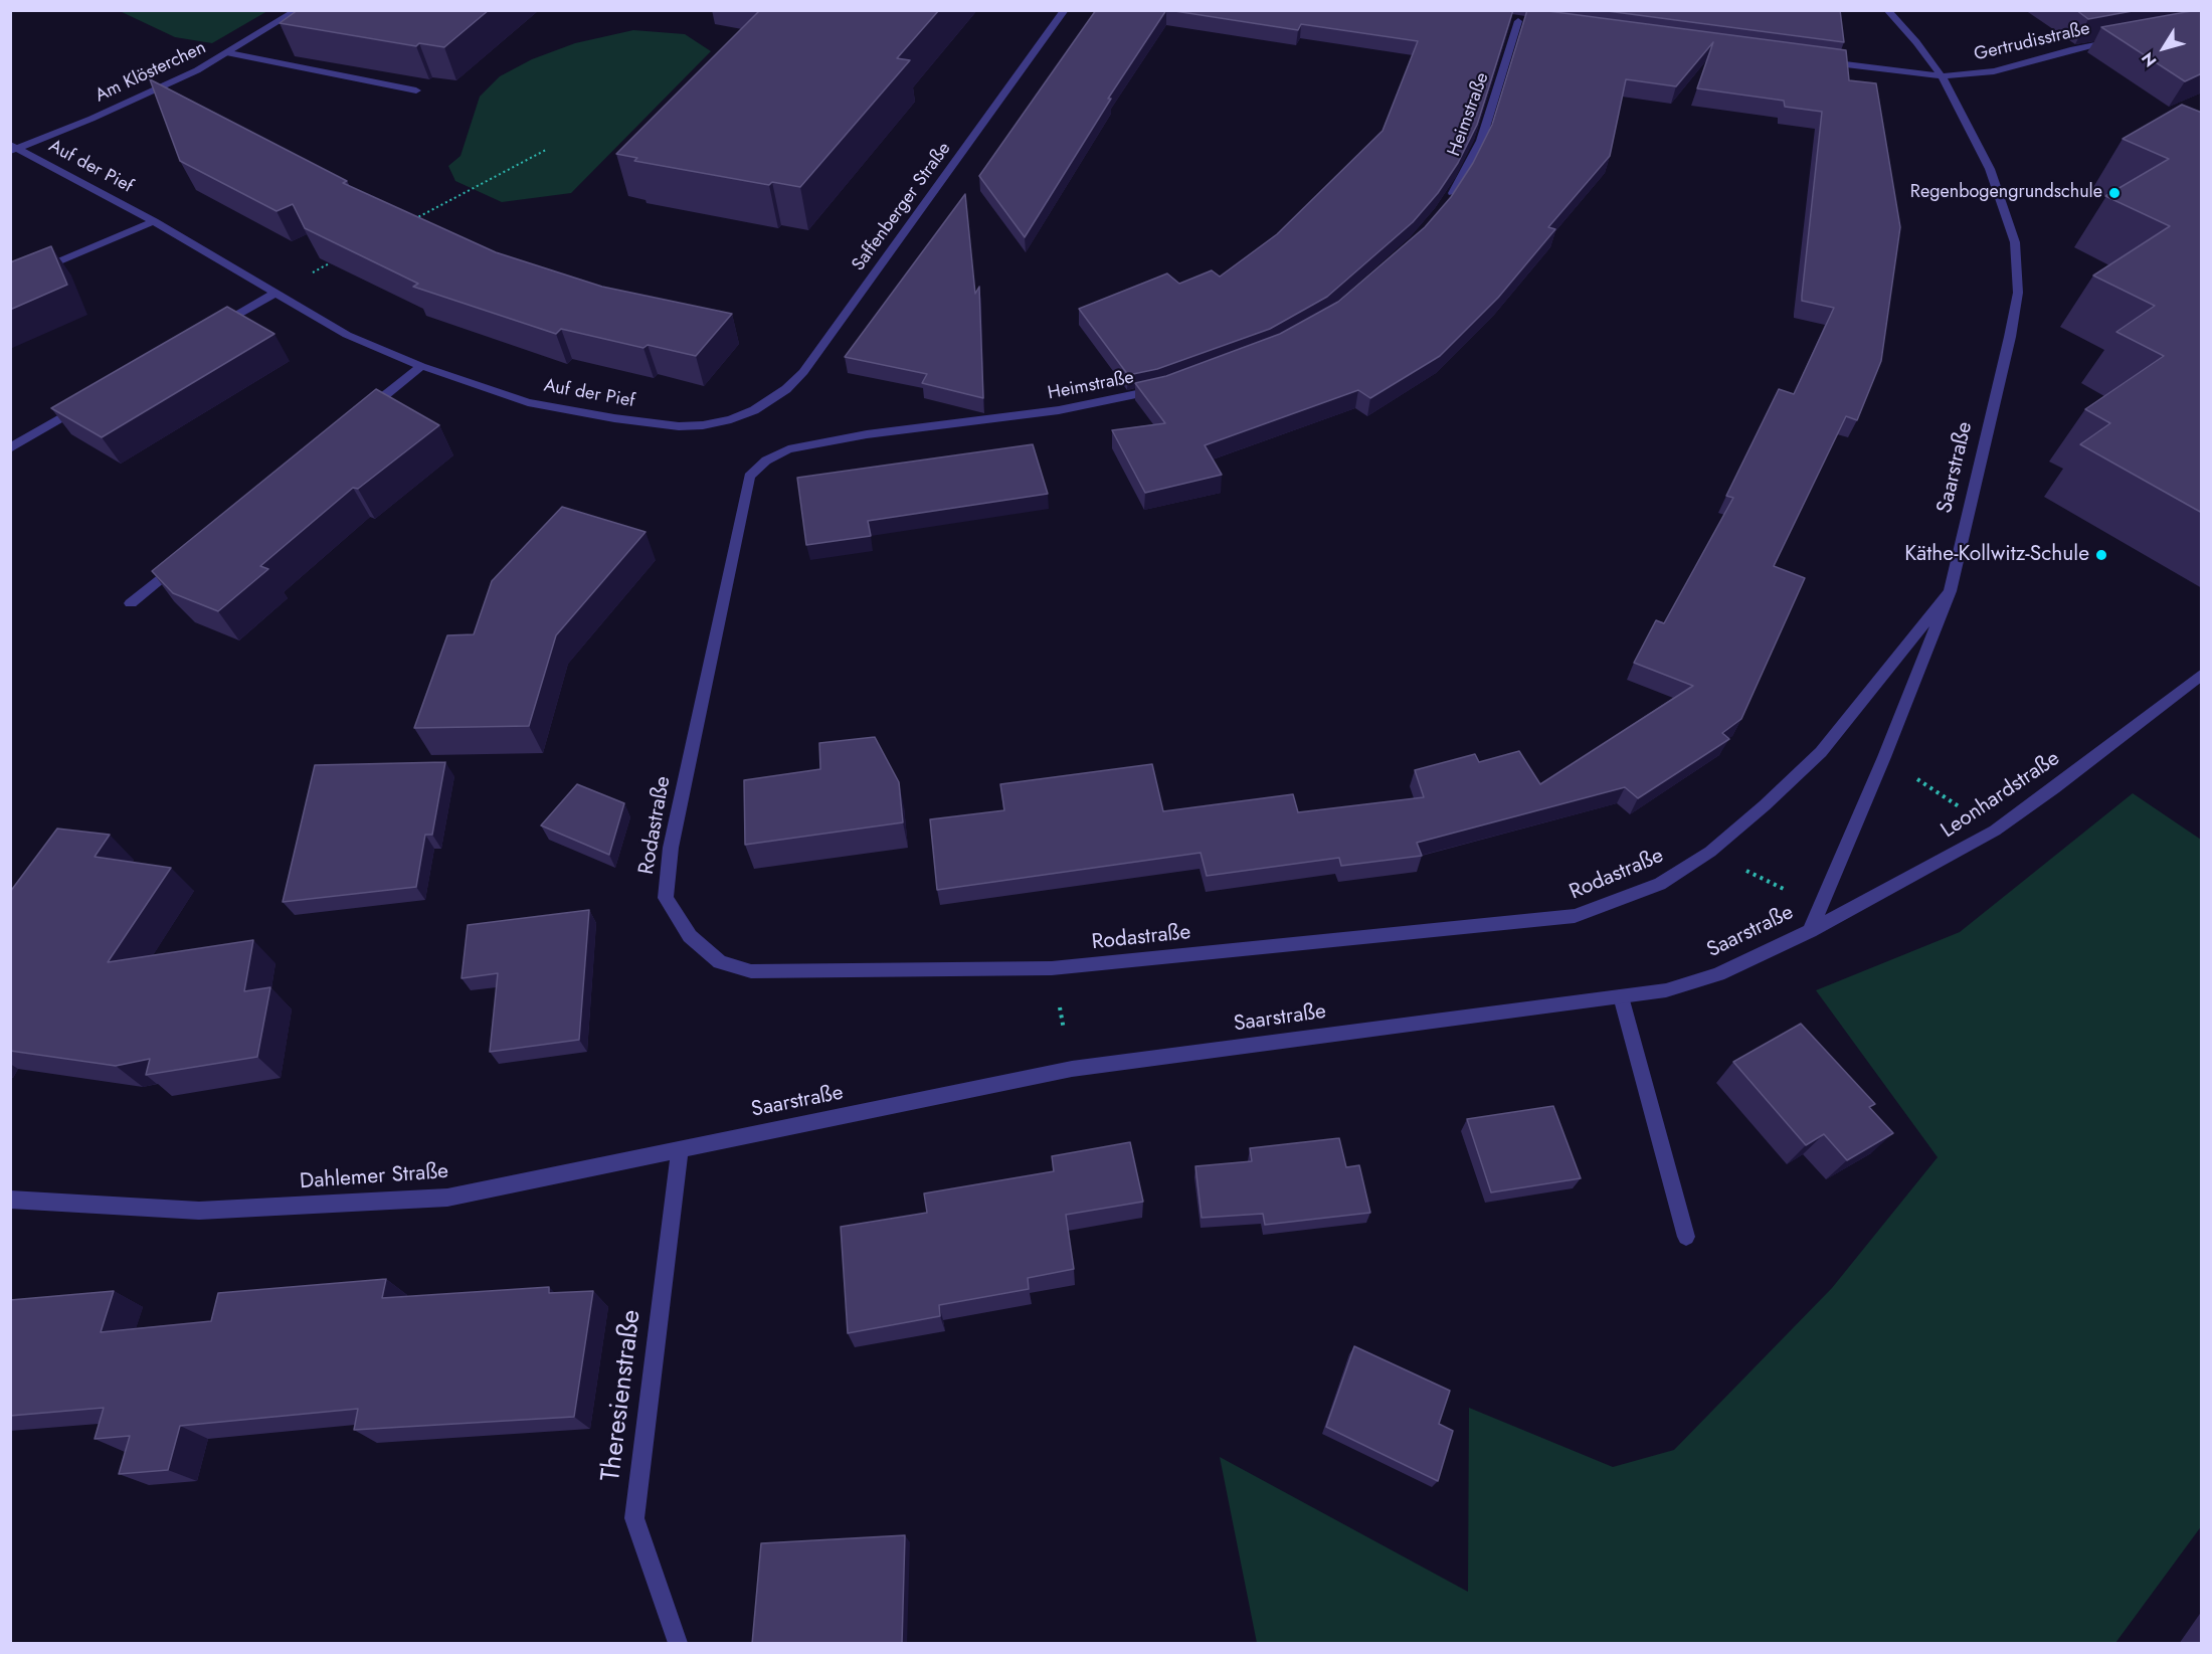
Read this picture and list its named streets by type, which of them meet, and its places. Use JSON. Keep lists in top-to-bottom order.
{
  "streets": {
    "street": [
      "Gertrudisstraße",
      "Am Klösterchen",
      "Heimstraße",
      "Auf der Pief",
      "Saffenberger Straße",
      "Saarstraße",
      "Leonhardstraße",
      "Rodastraße",
      "Dahlemer Straße",
      "Theresienstraße"
    ]
  },
  "crossings": [
    ["Gertrudisstraße", "Saarstraße"],
    ["Am Klösterchen", "Auf der Pief"],
    ["Heimstraße", "Rodastraße"],
    ["Auf der Pief", "Saffenberger Straße"],
    ["Saarstraße", "Leonhardstraße"],
    ["Saarstraße", "Rodastraße"],
    ["Saarstraße", "Dahlemer Straße"],
    ["Dahlemer Straße", "Theresienstraße"]
  ],
  "places": ["Regenbogengrundschule", "Käthe-Kollwitz-Schule"],
  "north": "bottom left"
}
